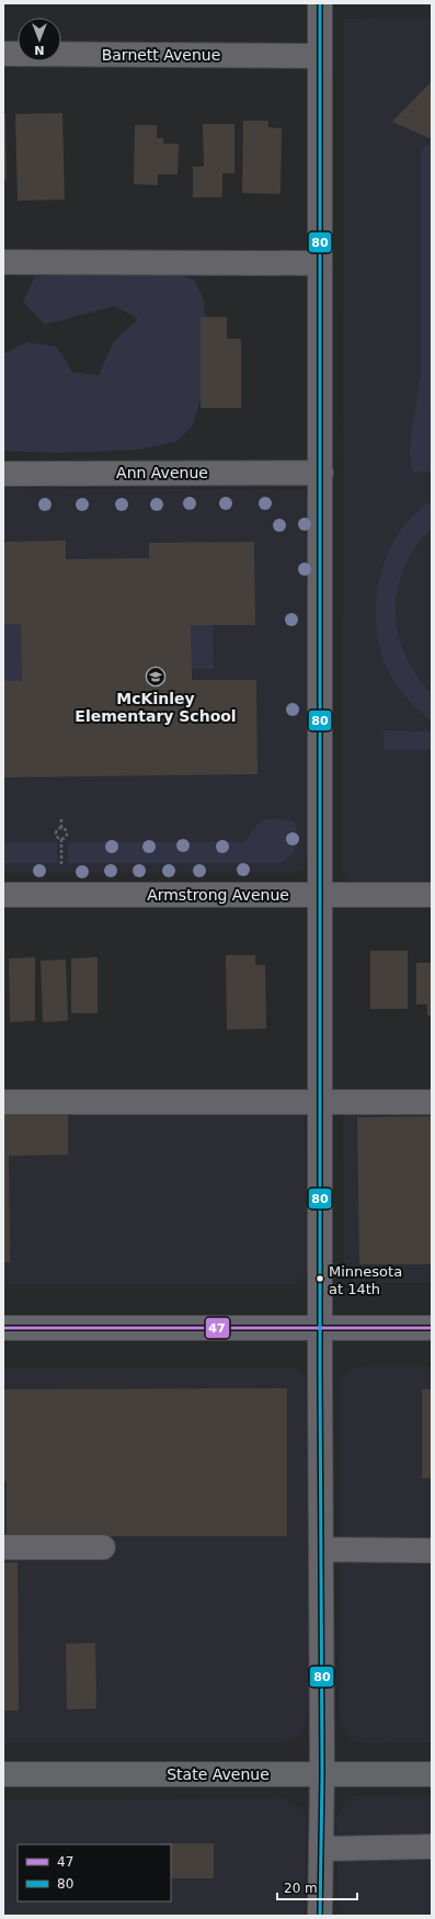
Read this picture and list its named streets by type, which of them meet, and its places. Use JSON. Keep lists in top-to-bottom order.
{
  "streets": {
    "main road": ["State Avenue"],
    "street": ["Barnett Avenue", "Ann Avenue", "Armstrong Avenue"]
  },
  "places": {
    "school or university": ["McKinley Elementary School"],
    "other": ["Minnesota at 14th"]
  },
  "lines": ["transit line 80", "transit line 47"],
  "legend": ["47", "80"],
  "scale_bar": "20 m",
  "north": "bottom"
}
